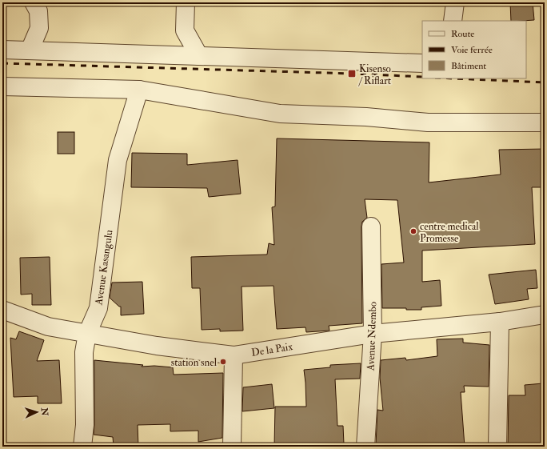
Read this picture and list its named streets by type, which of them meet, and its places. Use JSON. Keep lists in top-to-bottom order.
{
  "streets": {
    "street": ["Avenue Kasangulu", "Avenue Ndembo", "De la Paix"]
  },
  "crossings": [
    ["Avenue Kasangulu", "De la Paix"],
    ["Avenue Ndembo", "De la Paix"]
  ],
  "places": {
    "transit": ["Kisenso / Riflart"],
    "other": ["centre medical Promesse", "station snel"]
  },
  "legend": ["Route", "Voie ferrée", "Bâtiment"],
  "north": "right"
}
